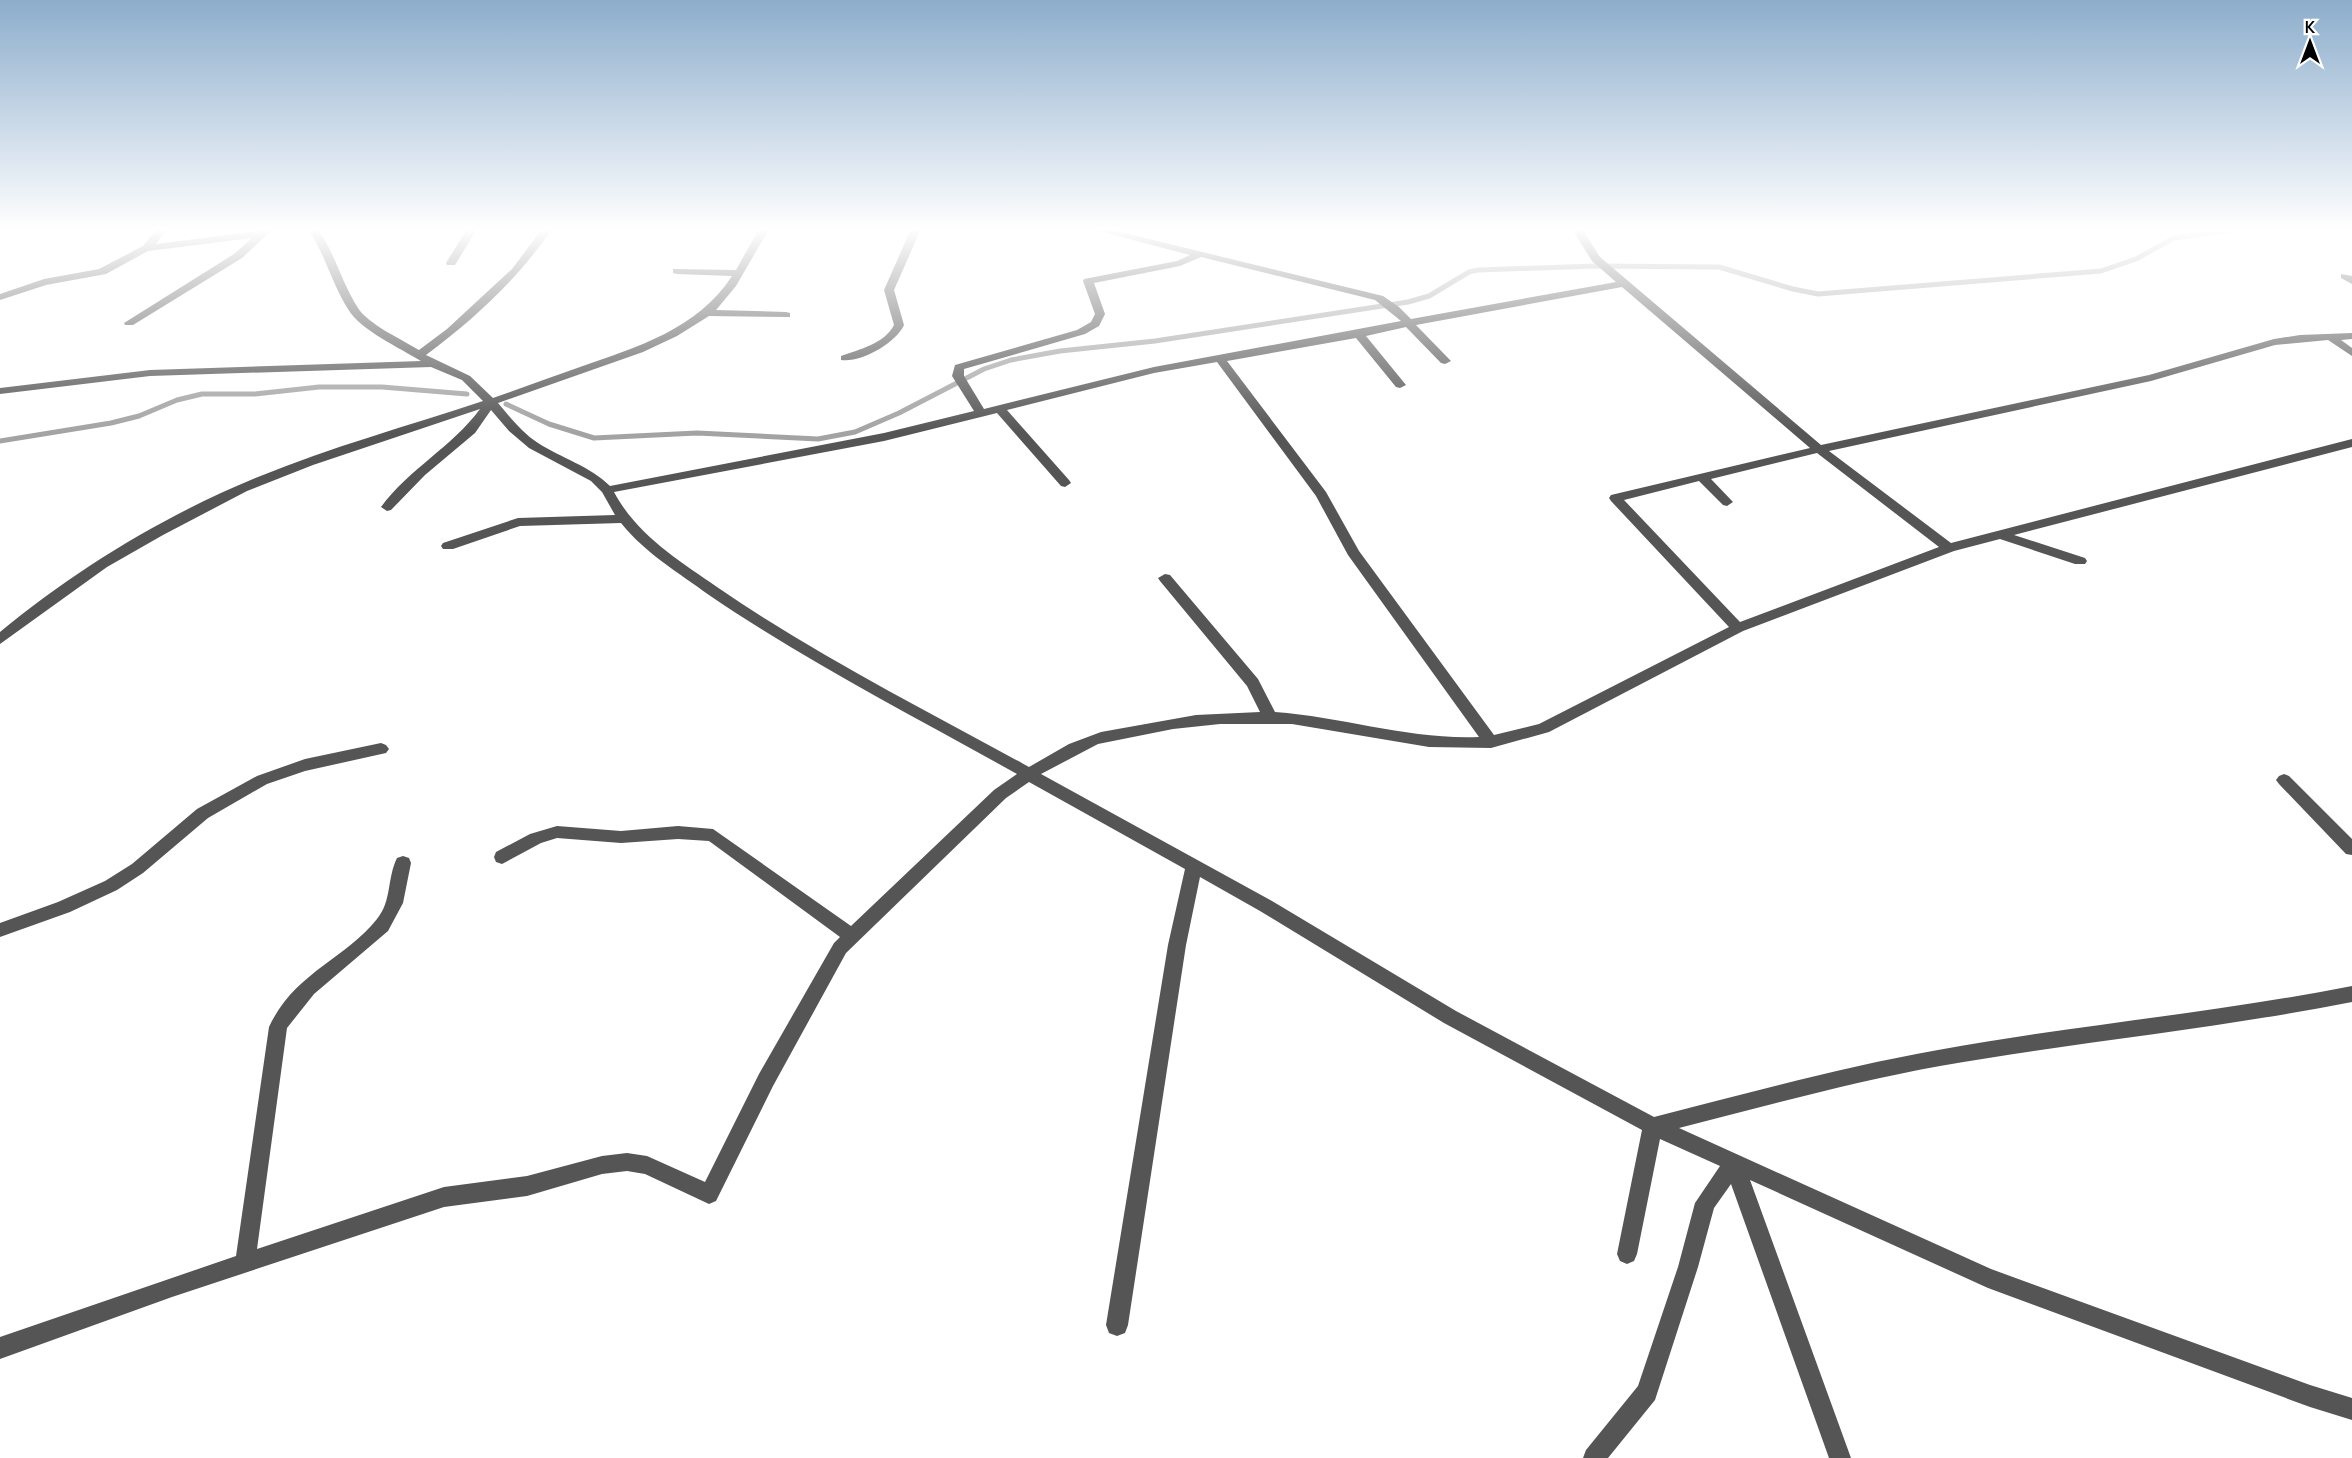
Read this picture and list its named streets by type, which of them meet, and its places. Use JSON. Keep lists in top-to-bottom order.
{
  "north": "top"
}
